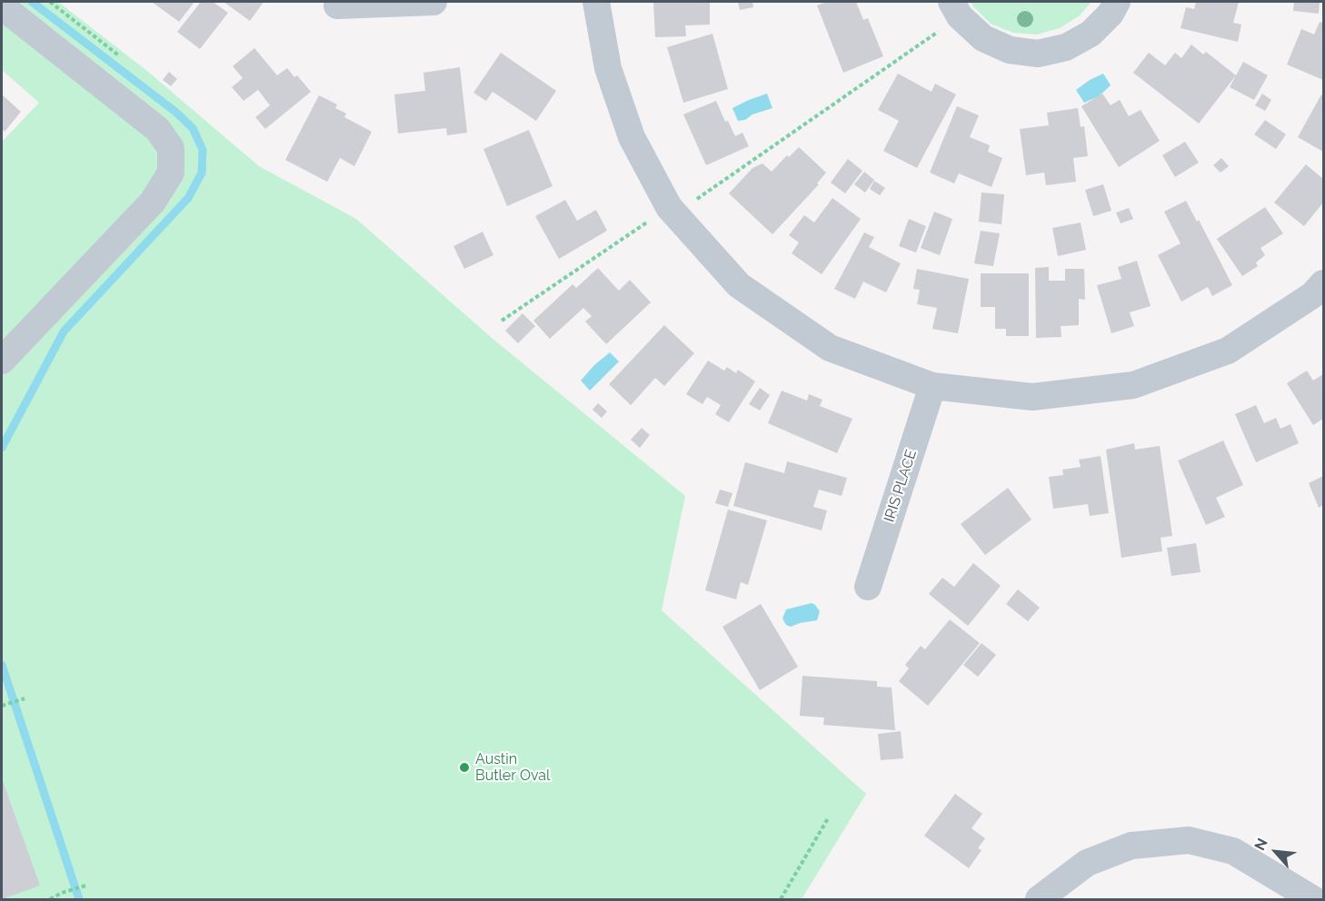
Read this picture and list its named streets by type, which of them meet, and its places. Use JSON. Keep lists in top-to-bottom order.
{
  "streets": {
    "street": ["IRIS PLACE"]
  },
  "places": ["Austin Butler Oval"],
  "north": "top left"
}
